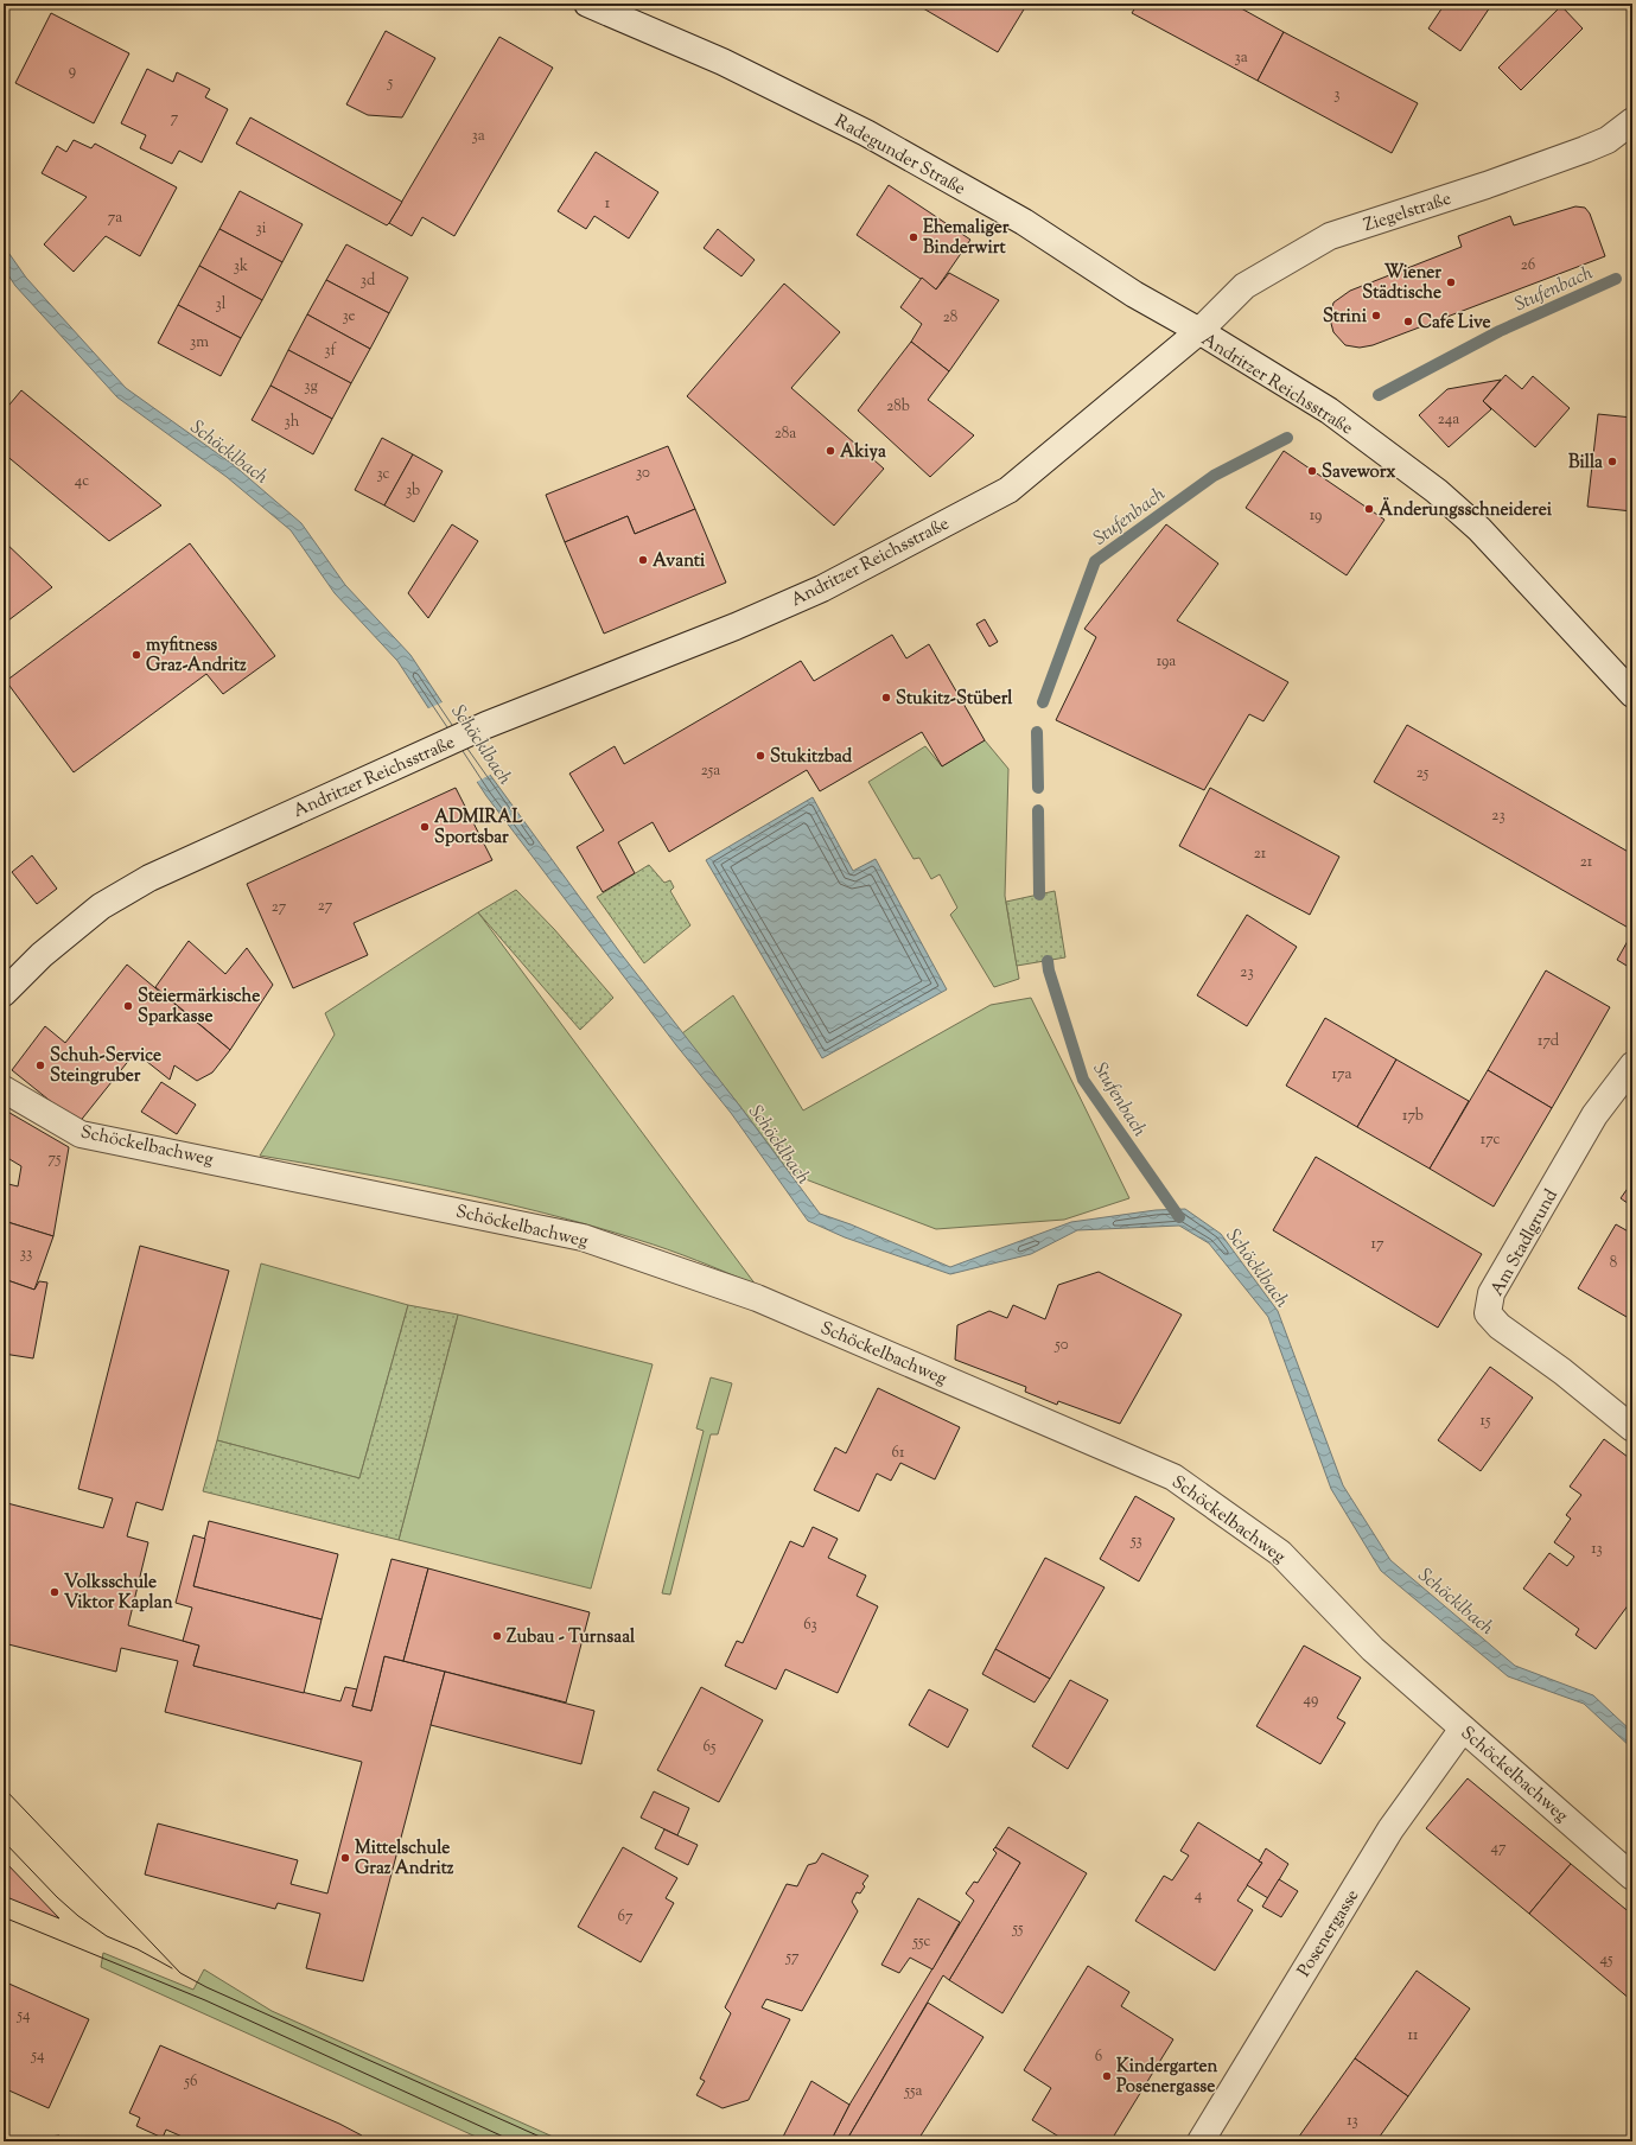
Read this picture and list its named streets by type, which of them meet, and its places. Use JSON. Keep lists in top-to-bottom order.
{
  "streets": {
    "street": [
      "Radegunder Straße",
      "Ziegelstraße",
      "Andritzer Reichsstraße",
      "Schöckelbachweg",
      "Am Stadlgrund",
      "Posenergasse"
    ]
  },
  "crossings": [
    ["Radegunder Straße", "Ziegelstraße"],
    ["Radegunder Straße", "Andritzer Reichsstraße"],
    ["Ziegelstraße", "Andritzer Reichsstraße"],
    ["Schöckelbachweg", "Posenergasse"]
  ],
  "water": ["Stufenbach", "Schöcklbach"],
  "places": [
    "Ehemaliger Binderwirt",
    "Wiener Städtische",
    "Strini",
    "Cafe Live",
    "Akiya",
    "Billa",
    "Saveworx",
    "Änderungsschneiderei",
    "Avanti",
    "myfitness Graz-Andritz",
    "Stukitz-Stüberl",
    "Stukitzbad",
    "ADMIRAL Sportsbar",
    "Steiermärkische Sparkasse",
    "Schuh-Service Steingruber",
    "Volksschule Viktor Kaplan",
    "Zubau - Turnsaal",
    "Mittelschule Graz Andritz",
    "Kindergarten Posenergasse"
  ],
  "house_numbers": [
    "3a",
    "9",
    "5",
    "3",
    "7",
    "3a",
    "1",
    "7a",
    "3i",
    "26",
    "3k",
    "3d",
    "3l",
    "3e",
    "28",
    "3m",
    "3f",
    "3g",
    "28b",
    "24a",
    "3h",
    "28a",
    "30",
    "3c",
    "4c",
    "3b",
    "19",
    "19a",
    "25a",
    "25",
    "23",
    "21",
    "21",
    "27",
    "27",
    "23",
    "17d",
    "17a",
    "17b",
    "17c",
    "75",
    "17",
    "33",
    "8",
    "50",
    "15",
    "61",
    "53",
    "13",
    "63",
    "49",
    "65",
    "47",
    "4",
    "67",
    "55",
    "55c",
    "57",
    "45",
    "54",
    "11",
    "54",
    "6",
    "56",
    "55a",
    "13"
  ]
}
